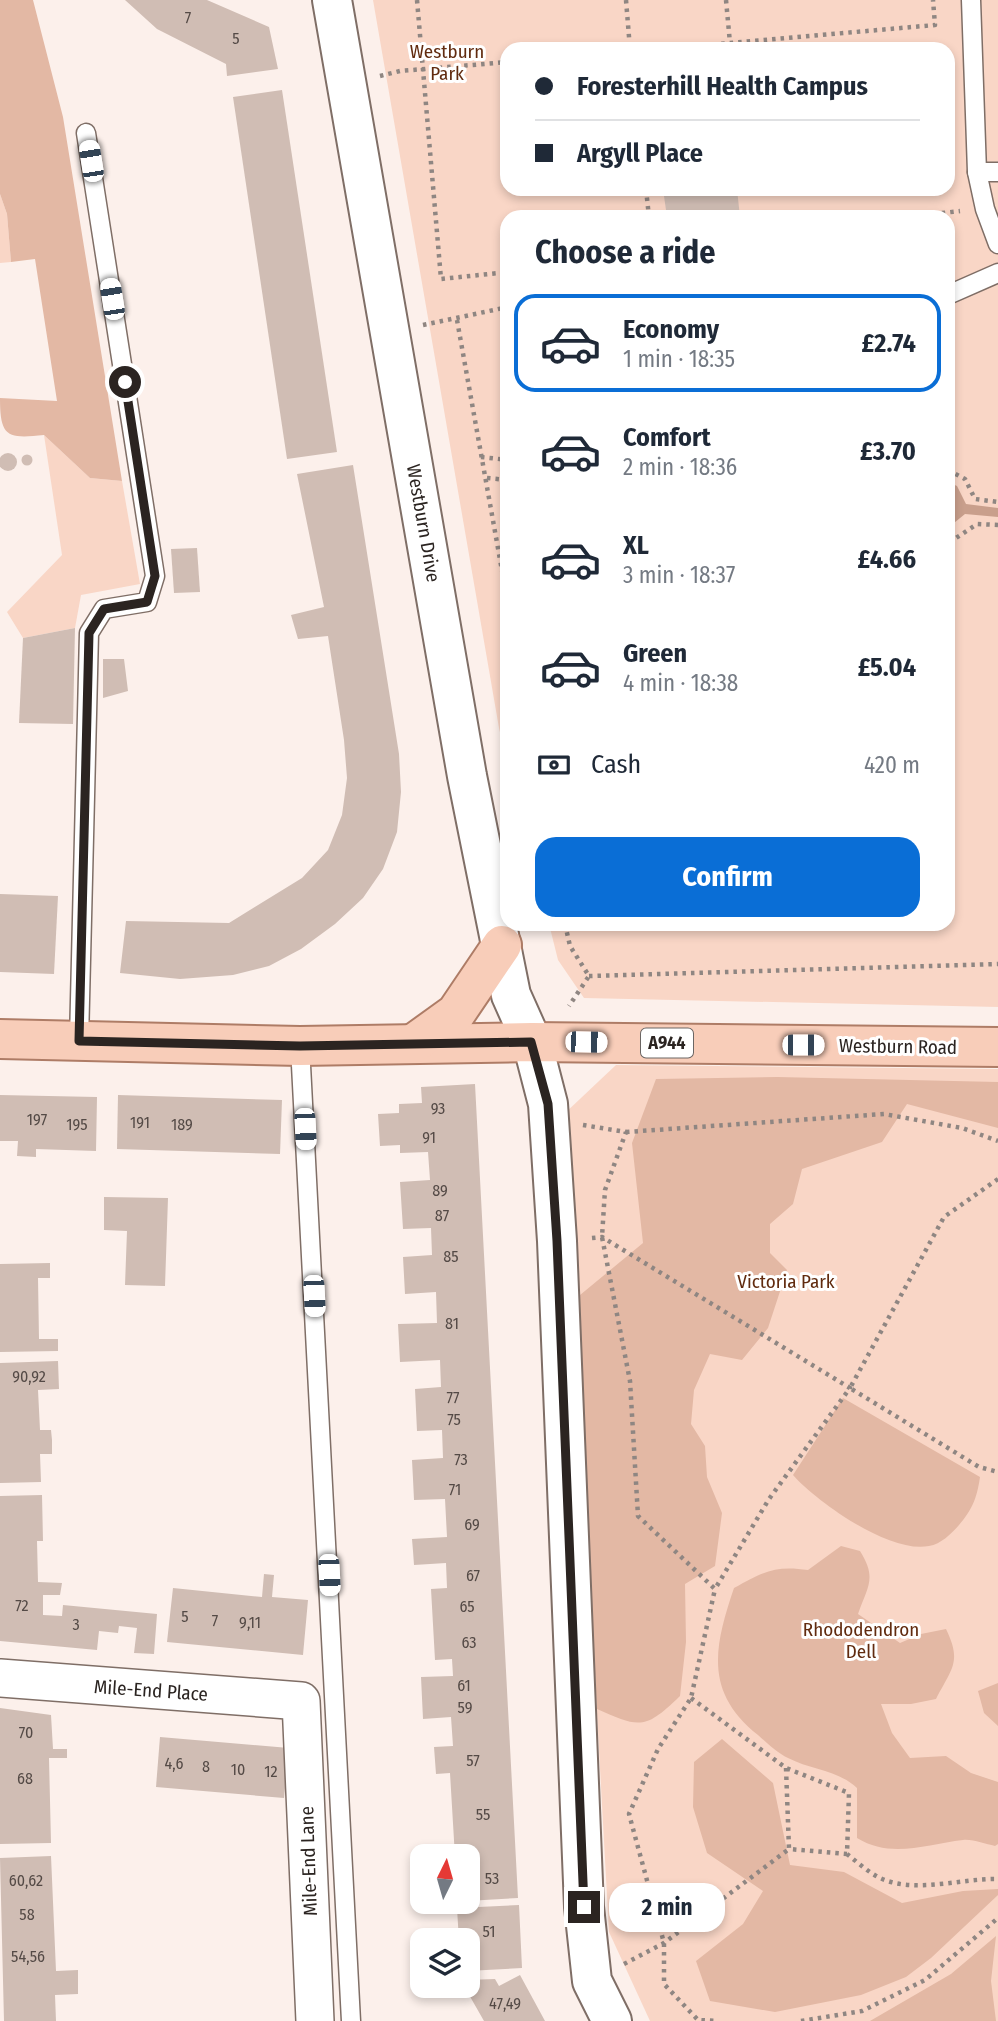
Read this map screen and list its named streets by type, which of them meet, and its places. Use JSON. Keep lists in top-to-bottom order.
{
  "streets": {
    "main road": ["A944", "Westburn Road"],
    "street": ["Westburn Drive", "Mile-End Place", "Mile-End Lane"]
  },
  "crossings": [
    ["Westburn Drive", "Westburn Road"],
    ["Mile-End Place", "Mile-End Lane"]
  ],
  "parks": ["Westburn Park", "Victoria Park", "Rhododendron Dell"],
  "house_numbers": [
    "7",
    "5",
    "93",
    "197",
    "191",
    "195",
    "189",
    "91",
    "89",
    "87",
    "85",
    "81",
    "90,92",
    "77",
    "75",
    "73",
    "71",
    "69",
    "67",
    "72",
    "65",
    "5",
    "7",
    "9,11",
    "3",
    "63",
    "61",
    "59",
    "70",
    "57",
    "4,6",
    "8",
    "10",
    "12",
    "68",
    "55",
    "53",
    "60,62",
    "58",
    "51",
    "54,56",
    "47,49"
  ],
  "north": "top",
  "page": {
    "banner": ["Foresterhill Health Campus", "Argyll Place"],
    "heading": "Choose a ride",
    "list": [
      {
        "name": "Economy",
        "note": "1 min · 18:35",
        "value": "£2.74"
      },
      {
        "name": "Comfort",
        "note": "2 min · 18:36",
        "value": "£3.70"
      },
      {
        "name": "XL",
        "note": "3 min · 18:37",
        "value": "£4.66"
      },
      {
        "name": "Green",
        "note": "4 min · 18:38",
        "value": "£5.04"
      }
    ],
    "pay": ["Cash", "420 m"],
    "buttons": "Confirm",
    "bubble": "2 min"
  }
}
